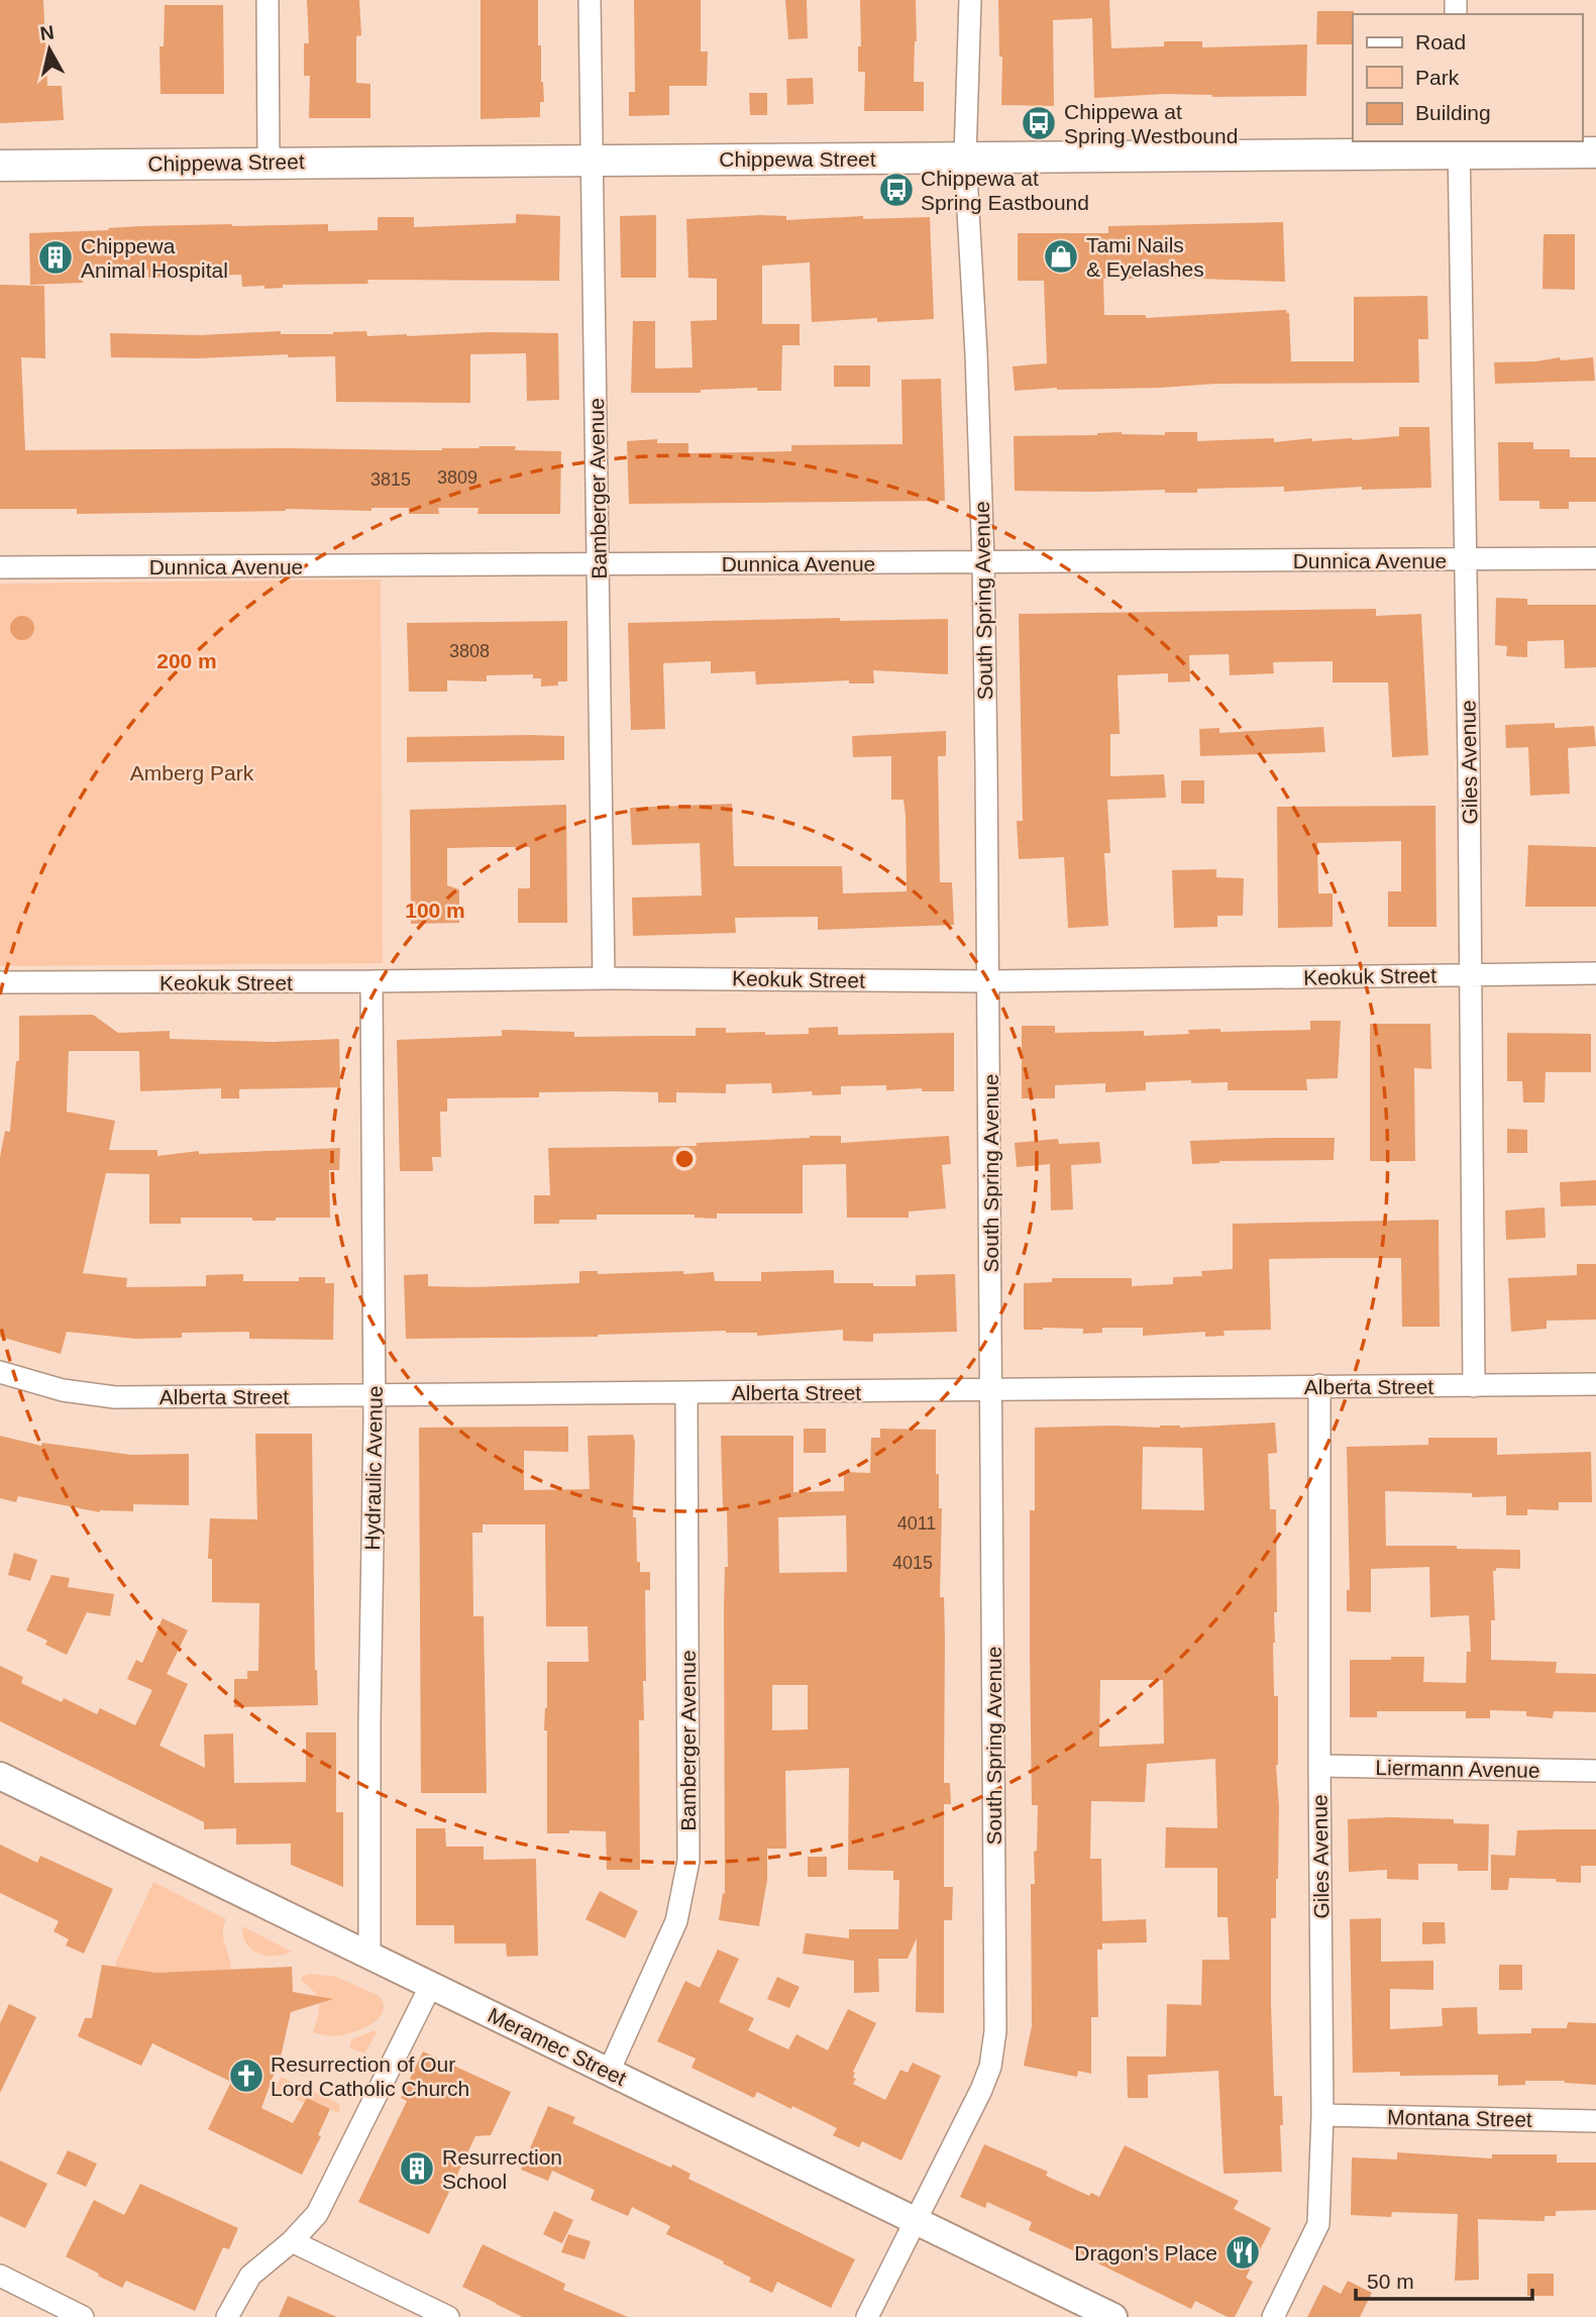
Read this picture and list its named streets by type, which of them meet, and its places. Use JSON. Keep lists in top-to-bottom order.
{
  "streets": {
    "main road": ["Chippewa Street"],
    "street": [
      "Bamberger Avenue",
      "Dunnica Avenue",
      "South Spring Avenue",
      "Giles Avenue",
      "Keokuk Street",
      "Alberta Street",
      "Hydraulic Avenue",
      "Liermann Avenue",
      "Meramec Street",
      "Montana Street"
    ]
  },
  "crossings": [
    ["Chippewa Street", "Bamberger Avenue"],
    ["Chippewa Street", "South Spring Avenue"],
    ["Chippewa Street", "Giles Avenue"],
    ["Bamberger Avenue", "Dunnica Avenue"],
    ["Bamberger Avenue", "Keokuk Street"],
    ["Bamberger Avenue", "Alberta Street"],
    ["Bamberger Avenue", "Meramec Street"],
    ["Dunnica Avenue", "South Spring Avenue"],
    ["Dunnica Avenue", "Giles Avenue"],
    ["South Spring Avenue", "Keokuk Street"],
    ["South Spring Avenue", "Alberta Street"],
    ["South Spring Avenue", "Meramec Street"],
    ["Giles Avenue", "Keokuk Street"],
    ["Giles Avenue", "Alberta Street"],
    ["Giles Avenue", "Liermann Avenue"],
    ["Giles Avenue", "Montana Street"],
    ["Keokuk Street", "Hydraulic Avenue"],
    ["Alberta Street", "Hydraulic Avenue"],
    ["Hydraulic Avenue", "Meramec Street"]
  ],
  "parks": ["Amberg Park"],
  "places": {
    "bus stop": ["Chippewa at Spring Westbound", "Chippewa at Spring Eastbound"],
    "shop": ["Tami Nails & Eyelashes"],
    "building": ["Chippewa Animal Hospital", "Resurrection School"],
    "church": ["Resurrection of Our Lord Catholic Church"],
    "restaurant": ["Dragon's Place"]
  },
  "house_numbers": [
    "3809",
    "3815",
    "3808",
    "4011",
    "4015"
  ],
  "legend": ["Road", "Park", "Building"],
  "scale_bar": "50 m",
  "north": "top",
  "rings": ["200 m", "100 m"]
}
